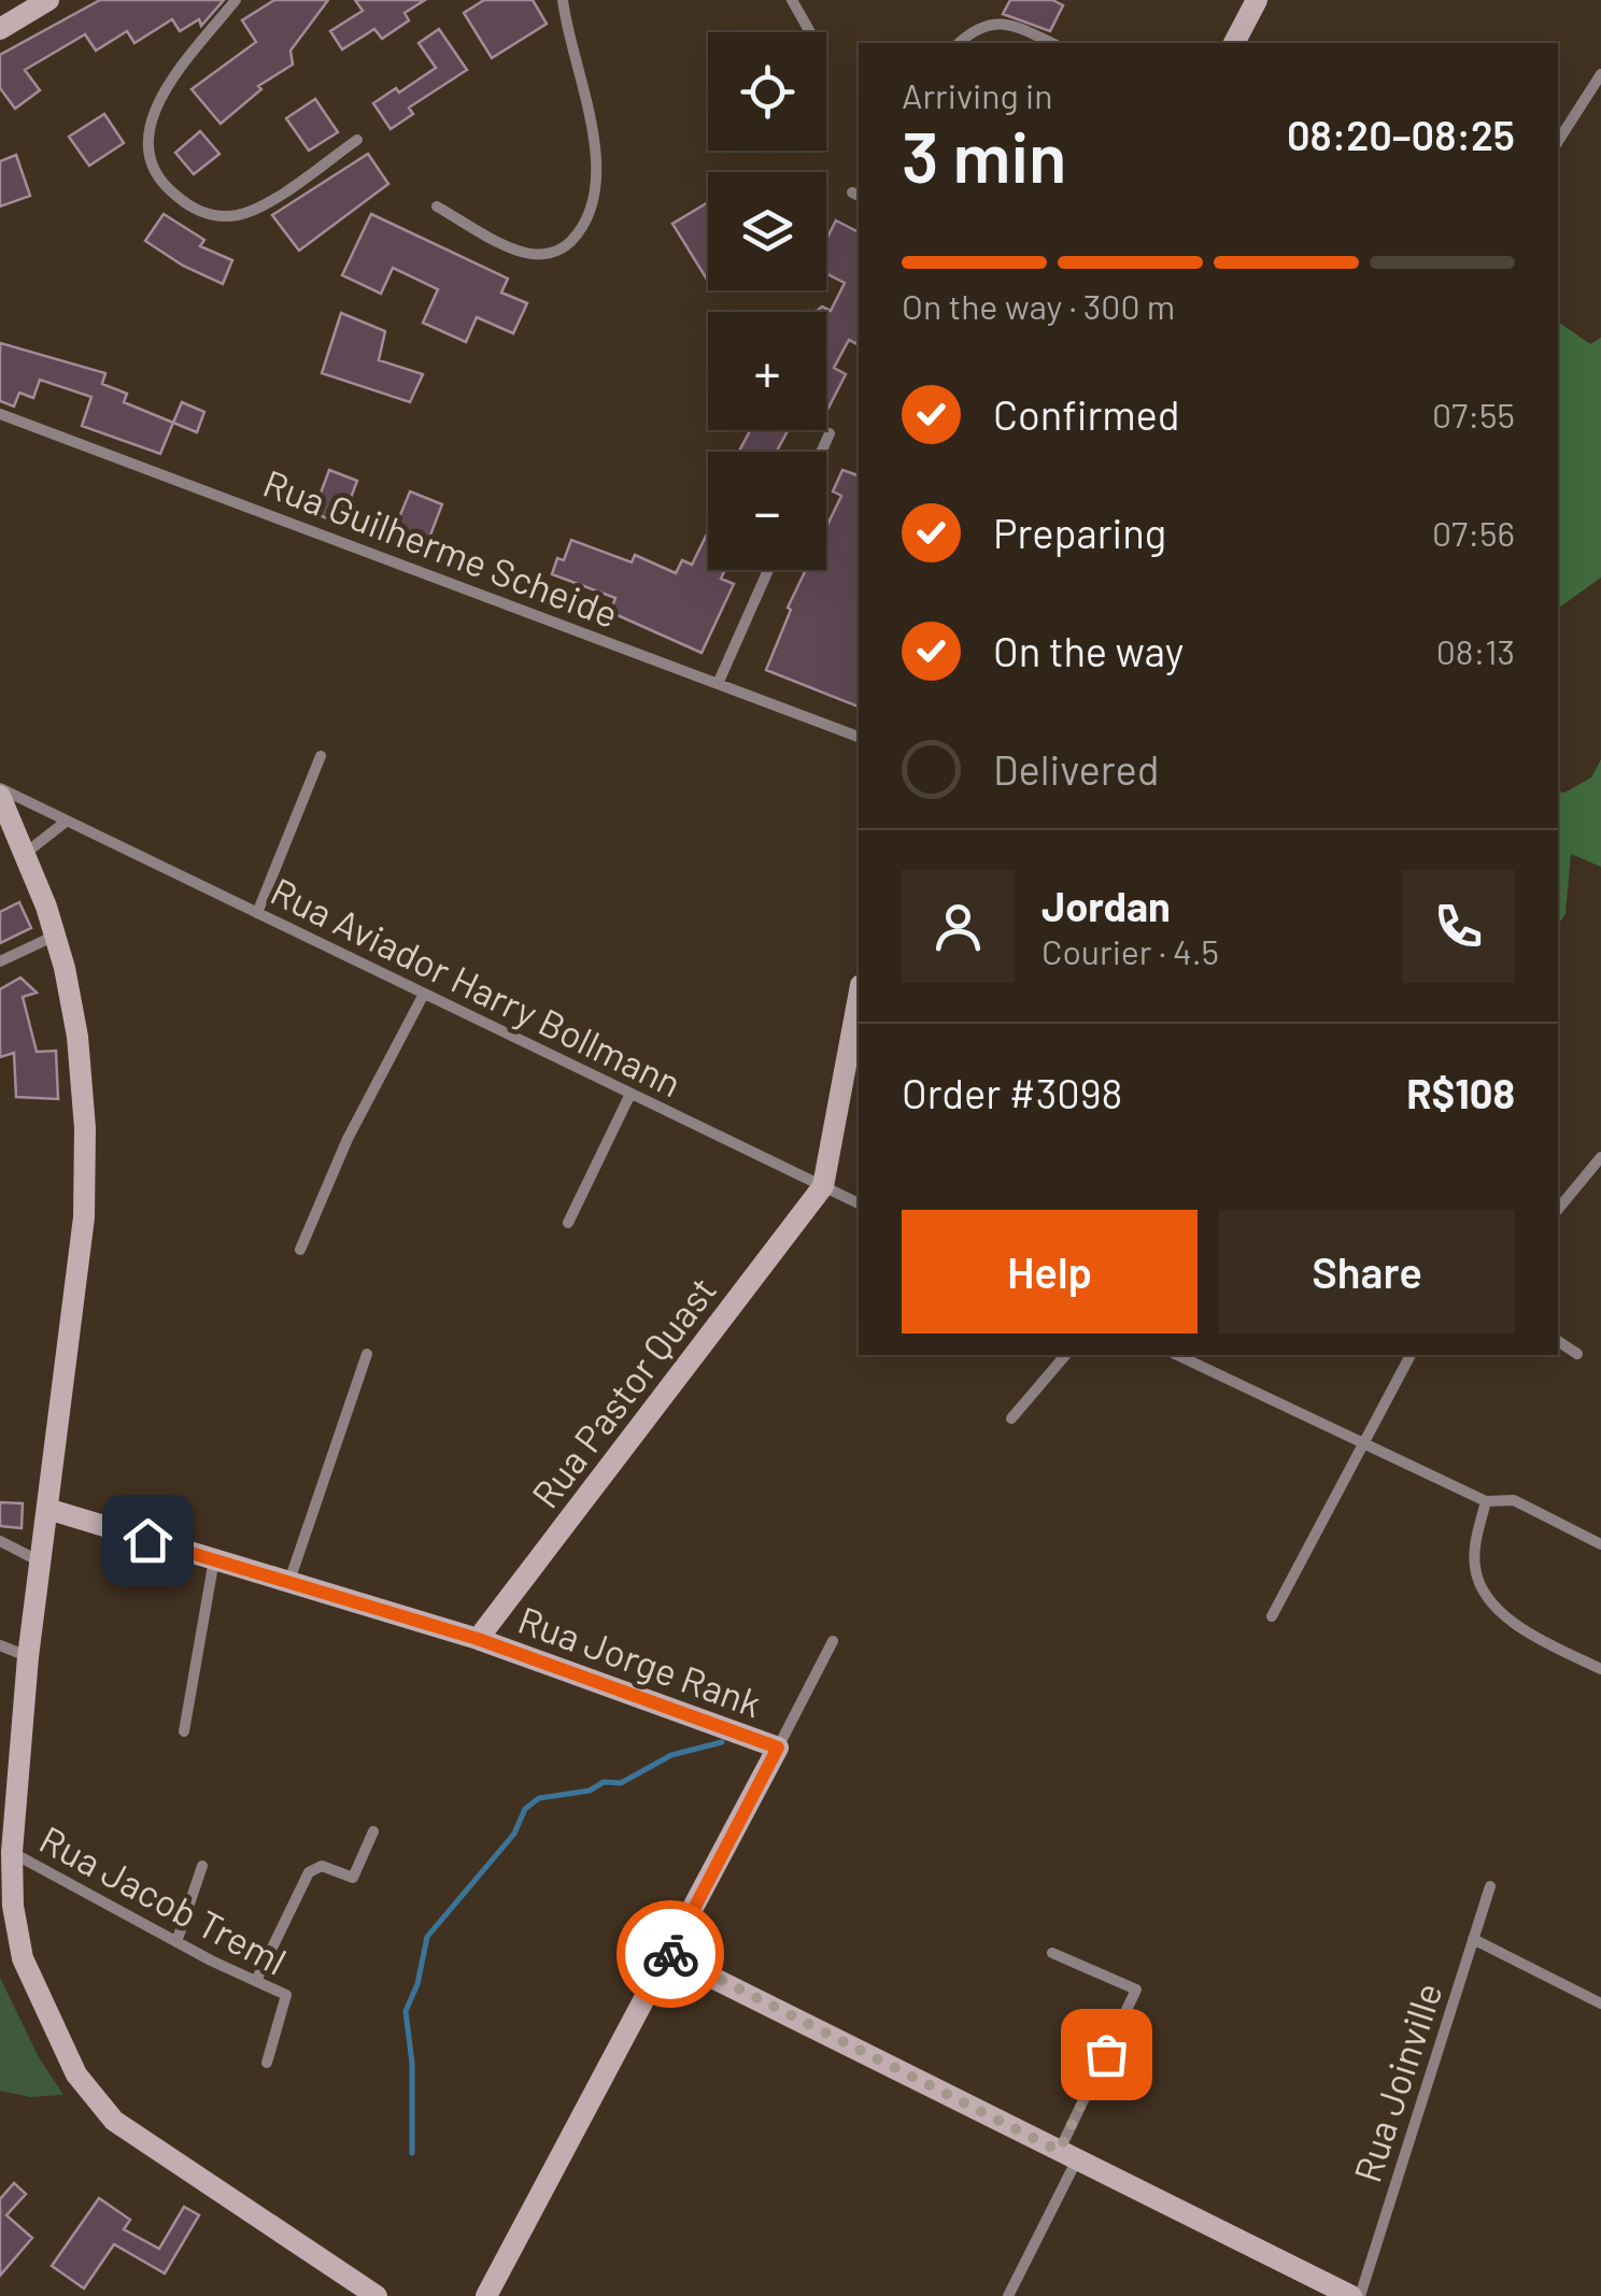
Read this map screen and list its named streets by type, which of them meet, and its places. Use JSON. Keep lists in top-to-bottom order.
{
  "streets": {
    "street": [
      "Rua Guilherme Scheide",
      "Rua Aviador Harry Bollmann",
      "Rua Pastor Quast",
      "Rua Jorge Rank",
      "Rua Jacob Treml",
      "Rua Joinville"
    ]
  },
  "crossings": [
    ["Rua Aviador Harry Bollmann", "Rua Pastor Quast"],
    ["Rua Pastor Quast", "Rua Jorge Rank"]
  ],
  "page": {
    "map_buttons": ["+", "−"],
    "heading": ["3 min", "Arriving in", "08:20–08:25"],
    "panel": [
      "Jordan",
      "Courier · 4.5",
      "Order #3098",
      "R$108"
    ],
    "bar": "On the way · 300 m",
    "list": [
      ["Confirmed", "07:55"],
      ["Preparing", "07:56"],
      ["On the way", "08:13"],
      "Delivered"
    ],
    "buttons": ["Help", "Share"]
  }
}
